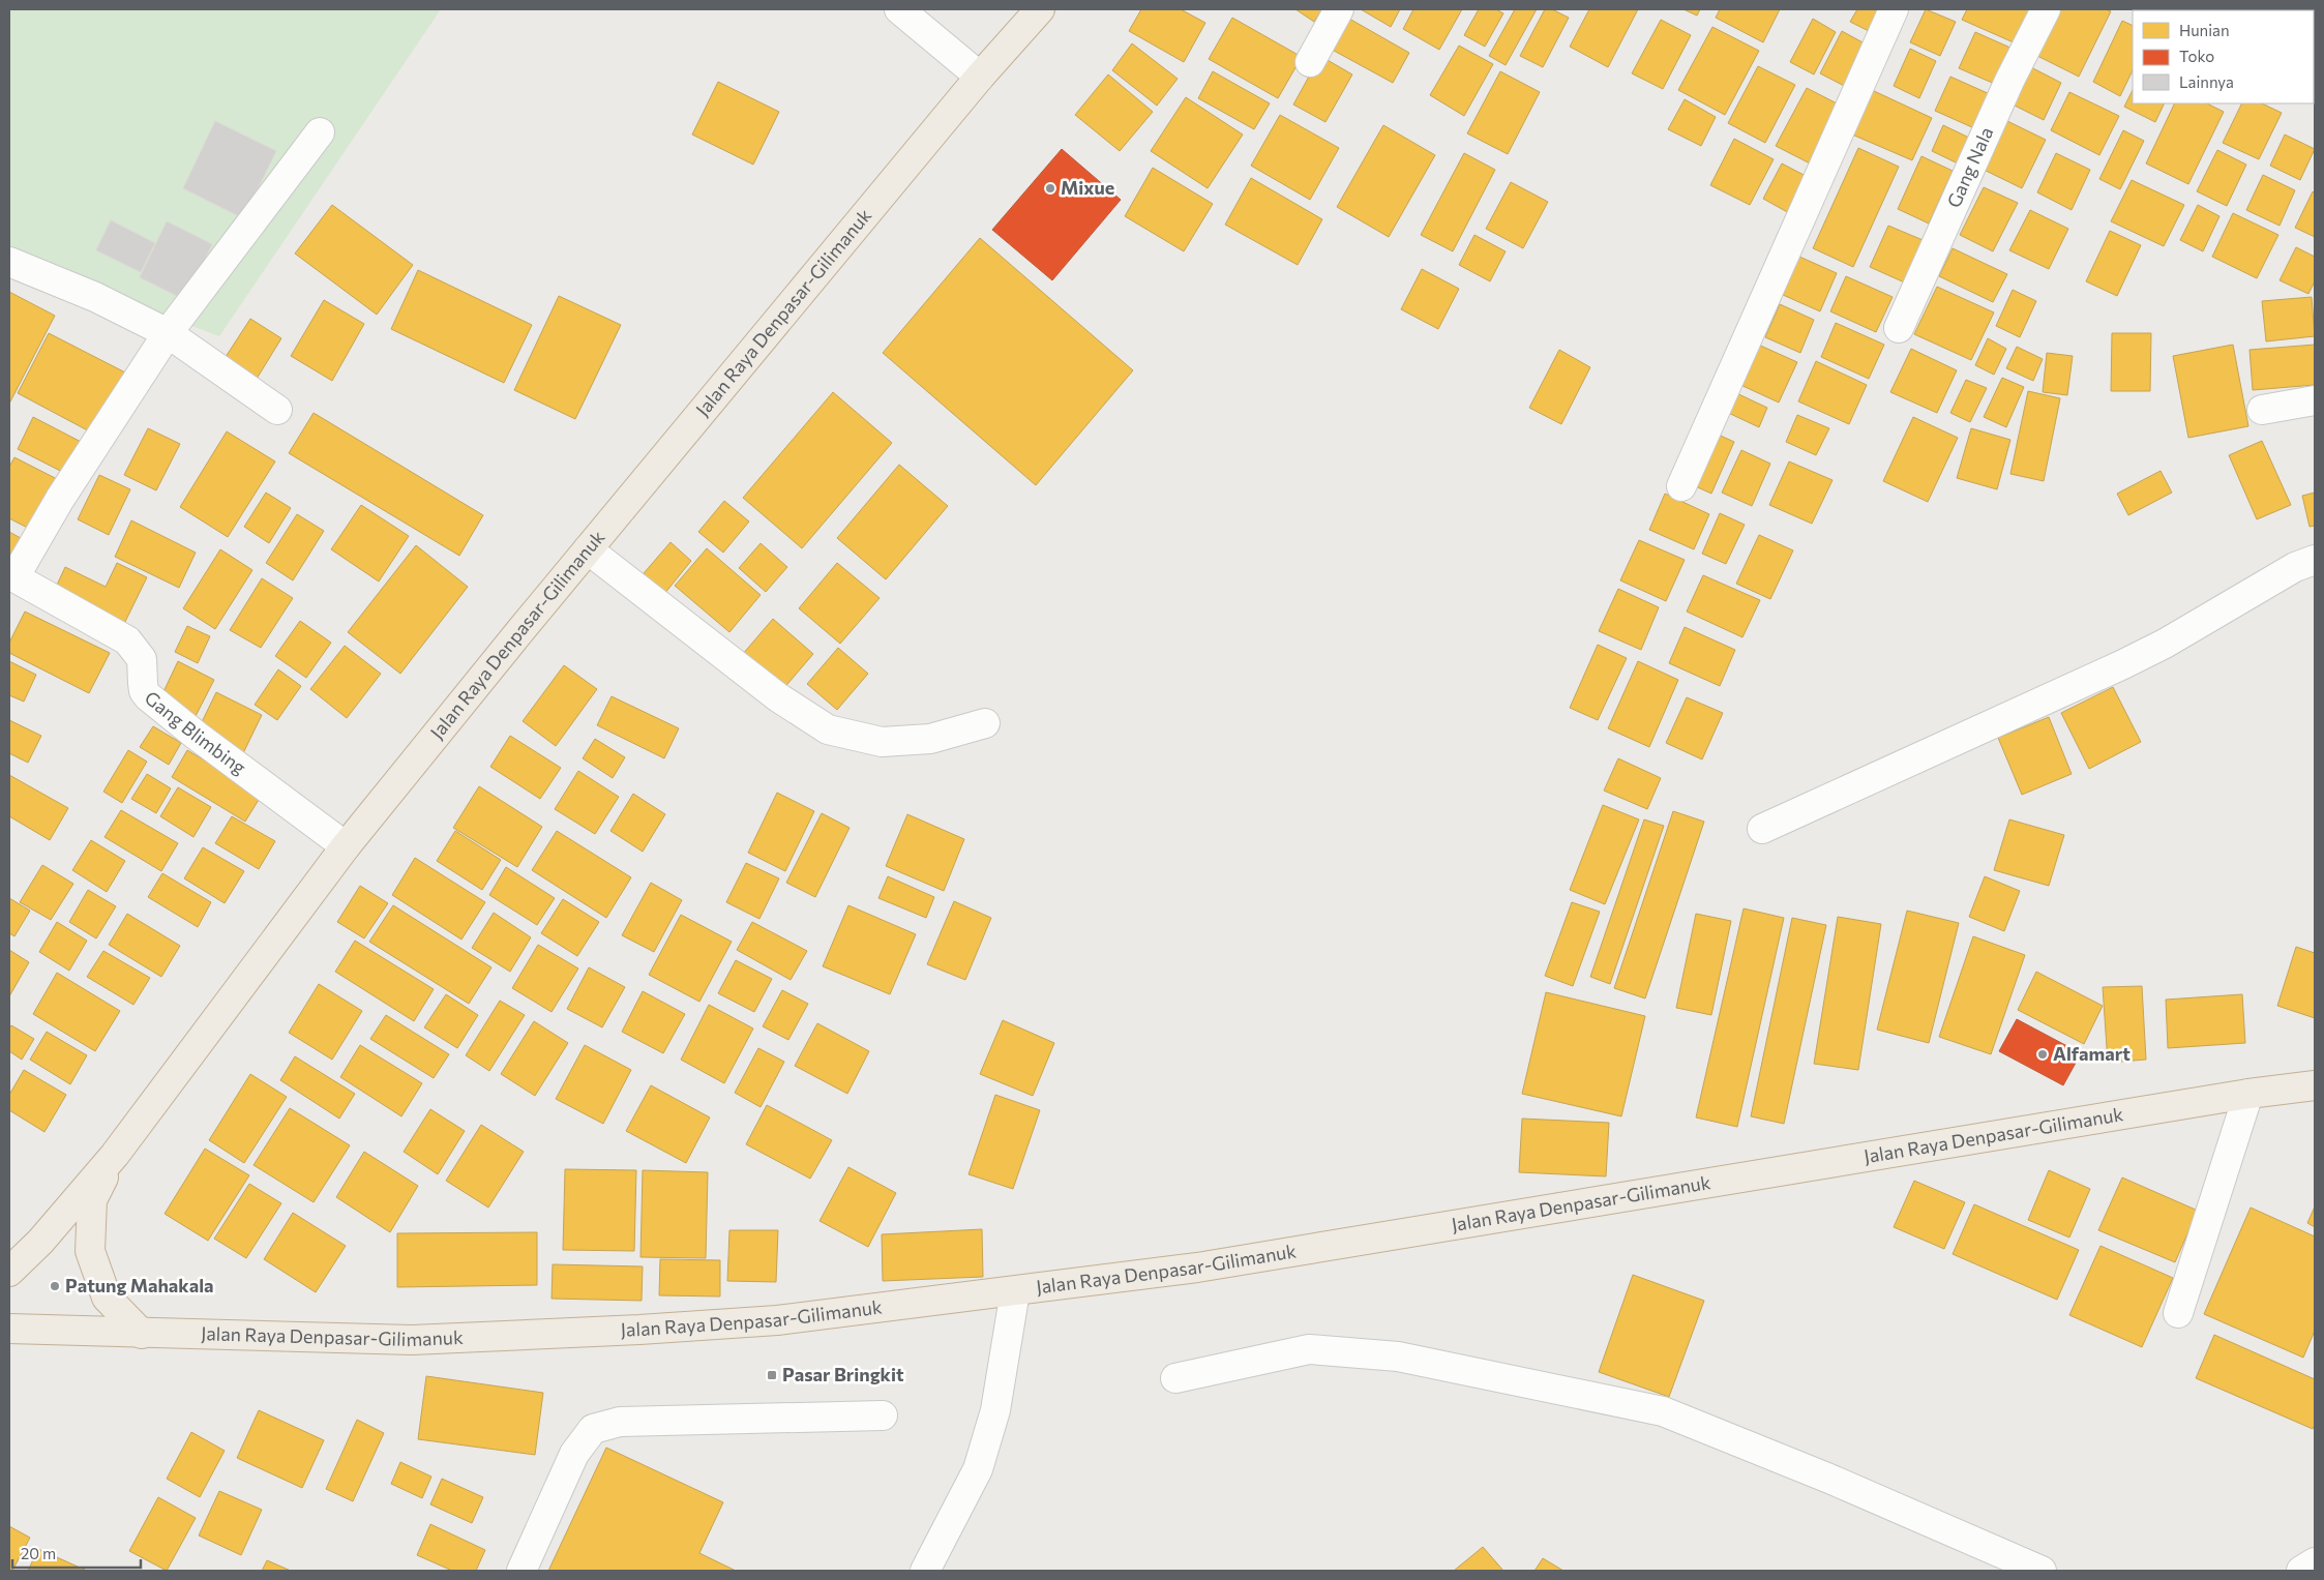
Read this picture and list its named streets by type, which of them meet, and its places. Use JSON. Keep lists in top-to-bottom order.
{
  "streets": {
    "highway": ["Jalan Raya Denpasar-Gilimanuk"],
    "street": ["Gang Nala", "Gang Blimbing"]
  },
  "crossings": [
    ["Jalan Raya Denpasar-Gilimanuk", "Gang Blimbing"]
  ],
  "places": {
    "other": ["Mixue", "Alfamart", "Patung Mahakala"],
    "transit": ["Pasar Bringkit"]
  },
  "legend": ["Hunian", "Toko", "Lainnya"],
  "scale_bar": "20 m"
}
